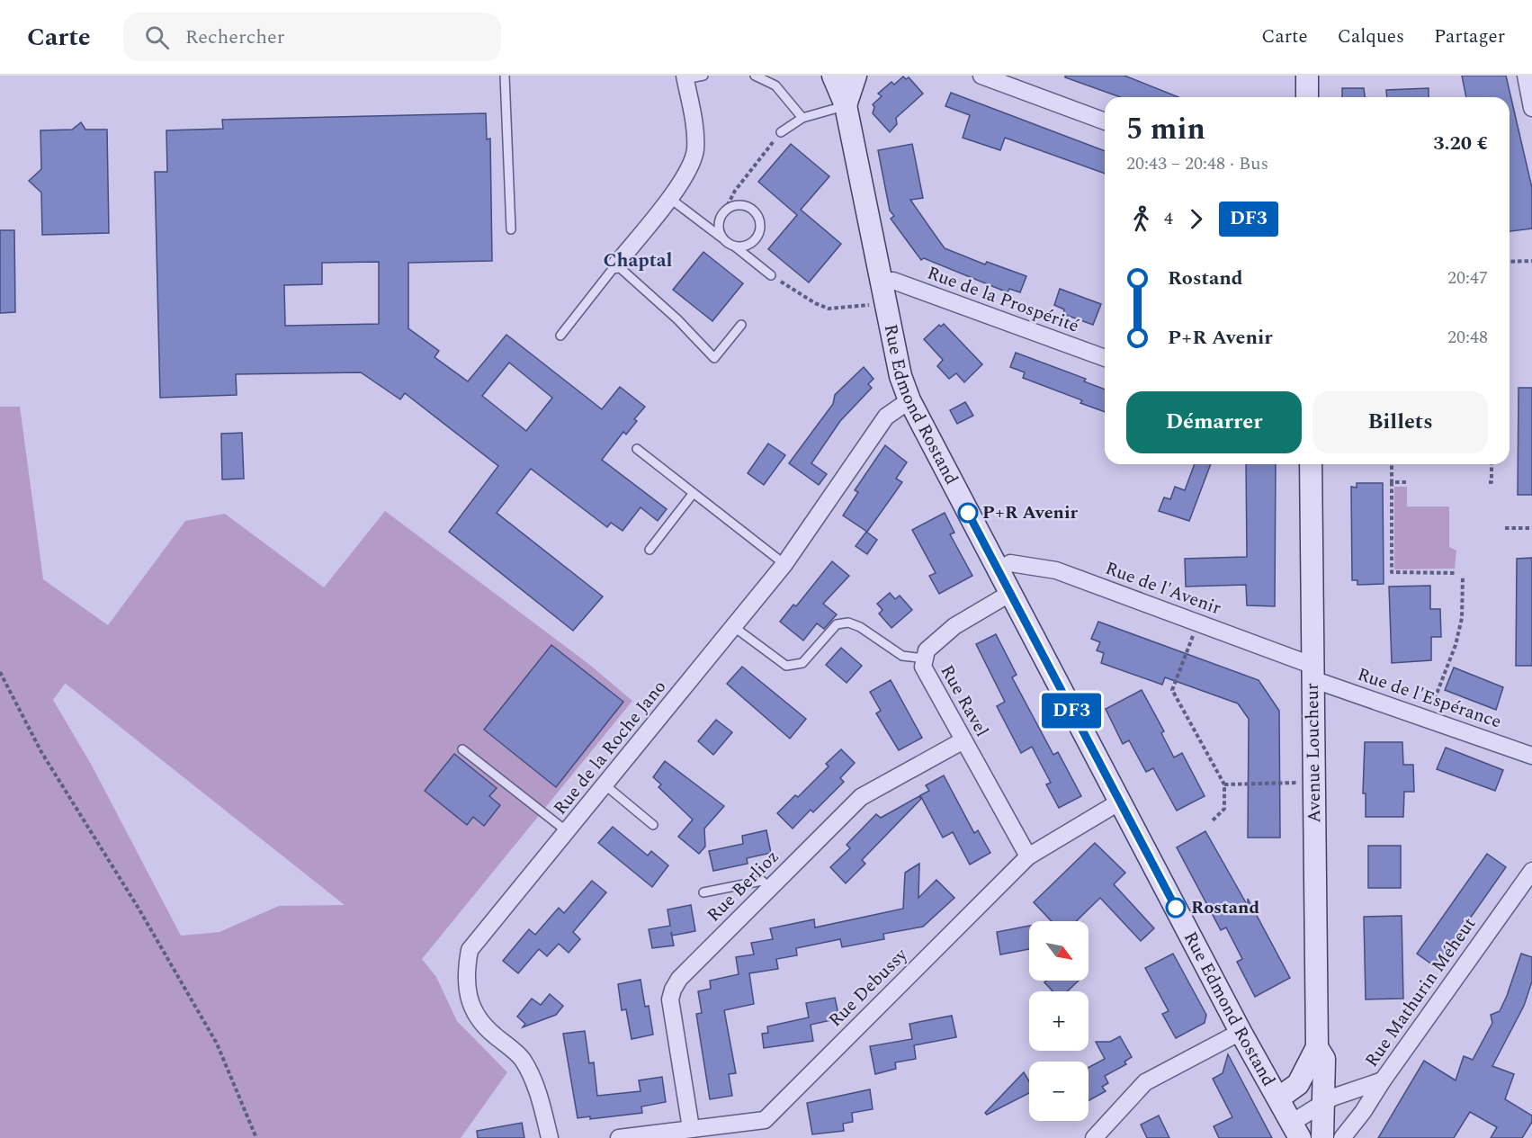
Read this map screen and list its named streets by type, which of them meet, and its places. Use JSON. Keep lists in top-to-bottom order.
{
  "streets": {
    "street": [
      "Rue de la Prospérité",
      "Rue Edmond Rostand",
      "Rue de l'Avenir",
      "Rue de l'Espérance",
      "Rue Ravel",
      "Rue de la Roche Jano",
      "Avenue Loucheur",
      "Rue Berlioz",
      "Rue Debussy",
      "Rue Mathurin Méheut"
    ]
  },
  "crossings": [
    ["Rue de la Prospérité", "Rue Edmond Rostand"],
    ["Rue Edmond Rostand", "Rue de l'Avenir"],
    ["Rue Edmond Rostand", "Rue Ravel"],
    ["Rue Edmond Rostand", "Rue de la Roche Jano"],
    ["Rue Edmond Rostand", "Avenue Loucheur"],
    ["Rue Edmond Rostand", "Rue Debussy"],
    ["Rue de l'Avenir", "Rue de l'Espérance"],
    ["Rue de l'Avenir", "Avenue Loucheur"],
    ["Rue de l'Espérance", "Avenue Loucheur"],
    ["Rue Ravel", "Rue Berlioz"],
    ["Rue Ravel", "Rue Debussy"],
    ["Rue Berlioz", "Rue Debussy"]
  ],
  "districts": ["Chaptal"],
  "places": ["P+R Avenir", "Rostand"],
  "lines": ["bus line DF3"],
  "north": "bottom right",
  "page": {
    "header": "Carte",
    "search": "Rechercher",
    "nav": ["Carte", "Calques", "Partager"],
    "on_map": "DF3",
    "heading": ["5 min", "20:43 – 20:48 · Bus", "3.20 €"],
    "legs": ["4", "DF3"],
    "list": [
      {
        "name": "Rostand",
        "value": "20:47"
      },
      {
        "name": "P+R Avenir",
        "value": "20:48"
      }
    ],
    "buttons": ["Démarrer", "Billets"],
    "map_buttons": ["+", "−"]
  }
}
